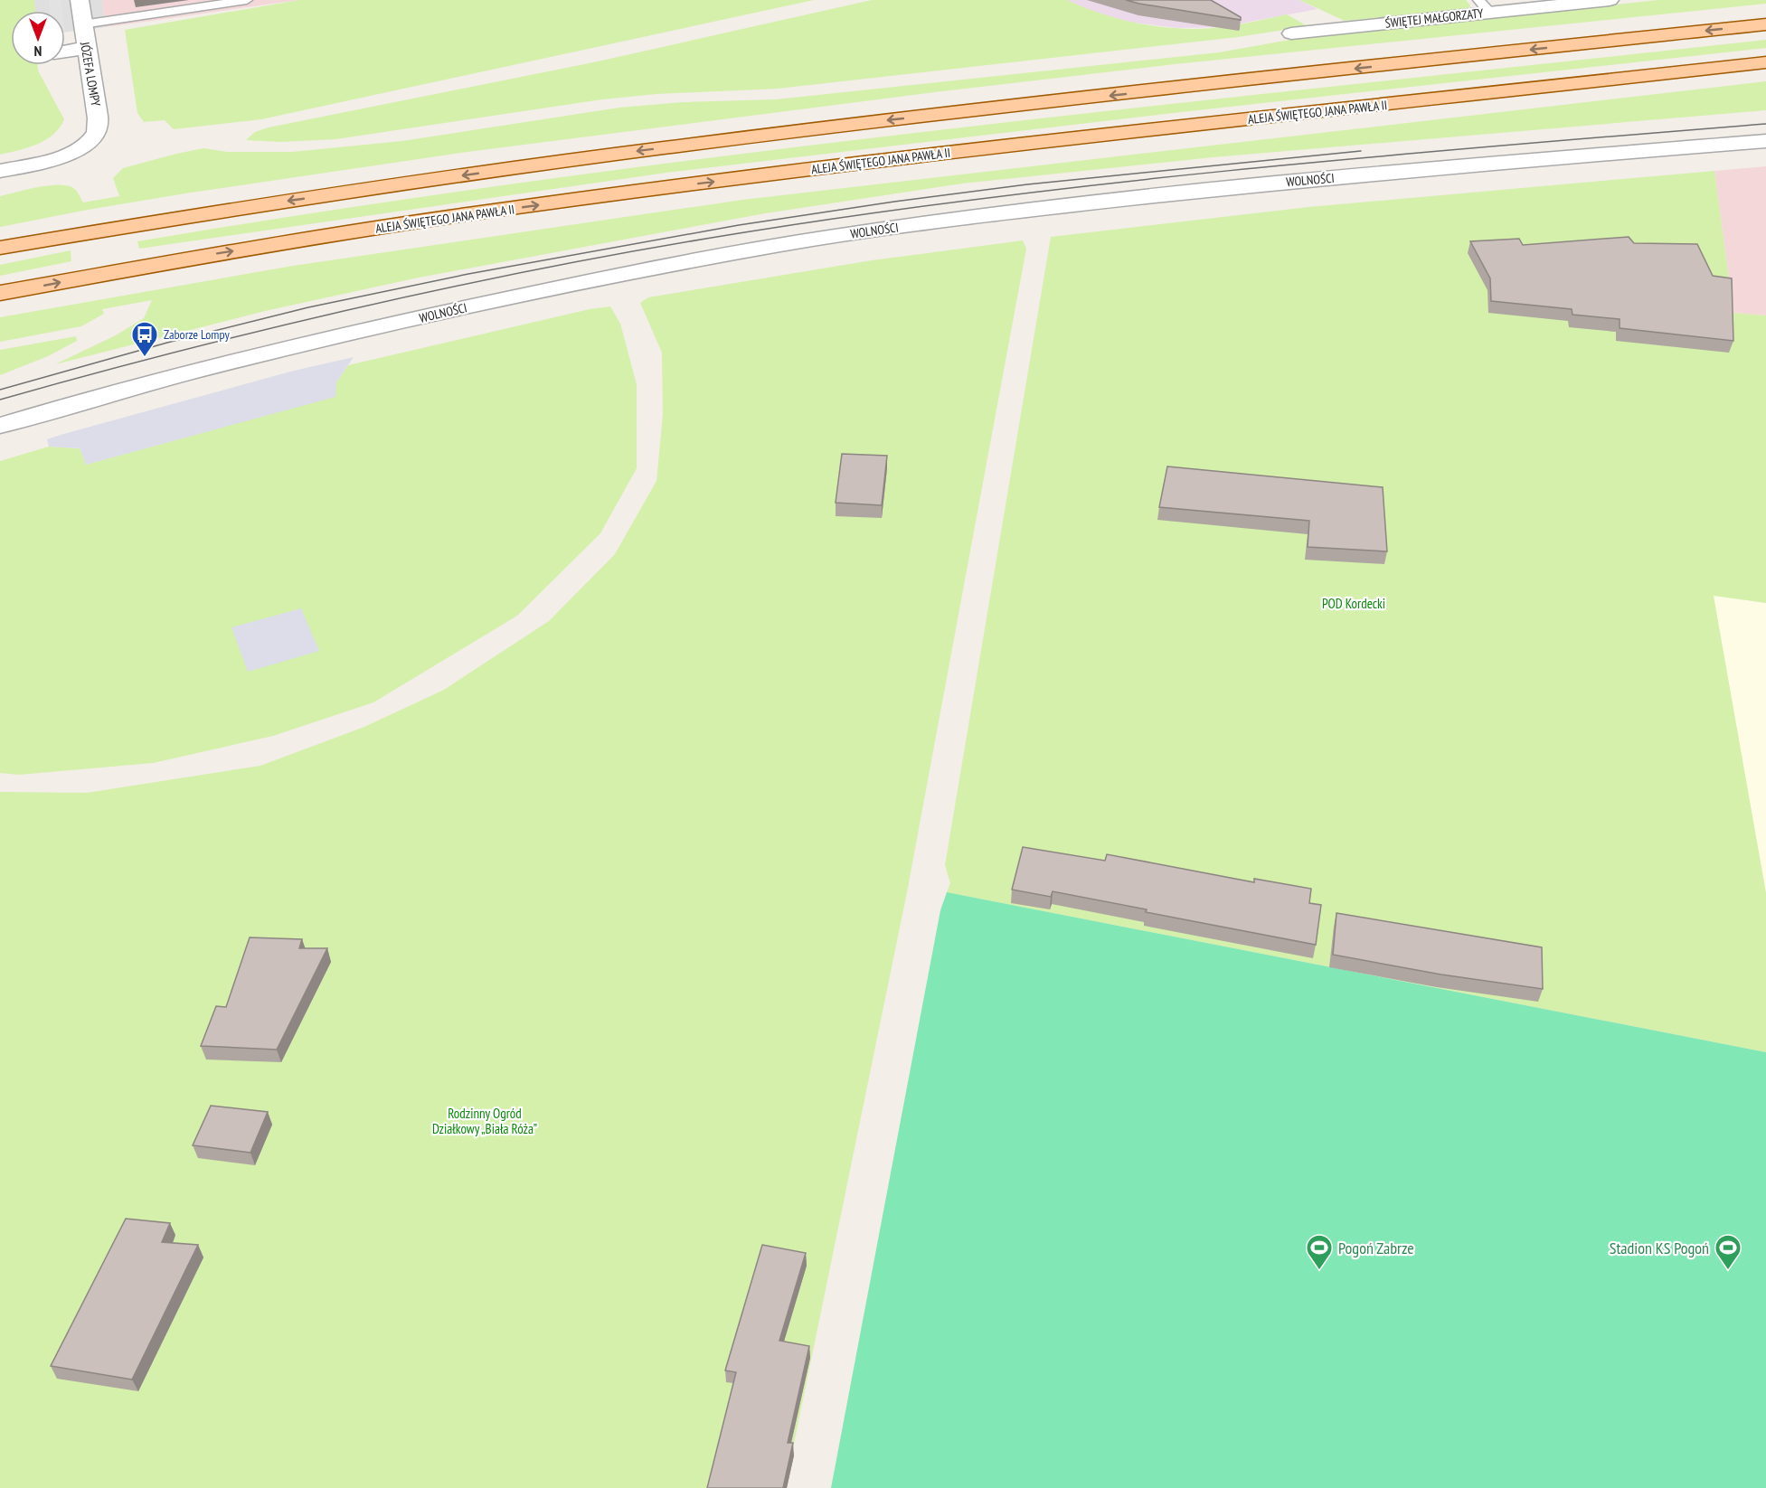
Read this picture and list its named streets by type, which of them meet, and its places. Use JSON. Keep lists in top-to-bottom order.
{
  "streets": {
    "main road": ["ALEJA ŚWIĘTEGO JANA PAWŁA II"],
    "street": ["ŚWIĘTEJ MAŁGORZATY", "JÓZEFA LOMPY", "WOLNOŚCI"]
  },
  "parks": ["POD Kordecki", "Rodzinny Ogród Działkowy „Biała Róża”"],
  "places": {
    "bus stop": ["Zaborze Lompy"],
    "sports": ["Pogoń Zabrze", "Stadion KS Pogoń"]
  },
  "north": "bottom"
}
